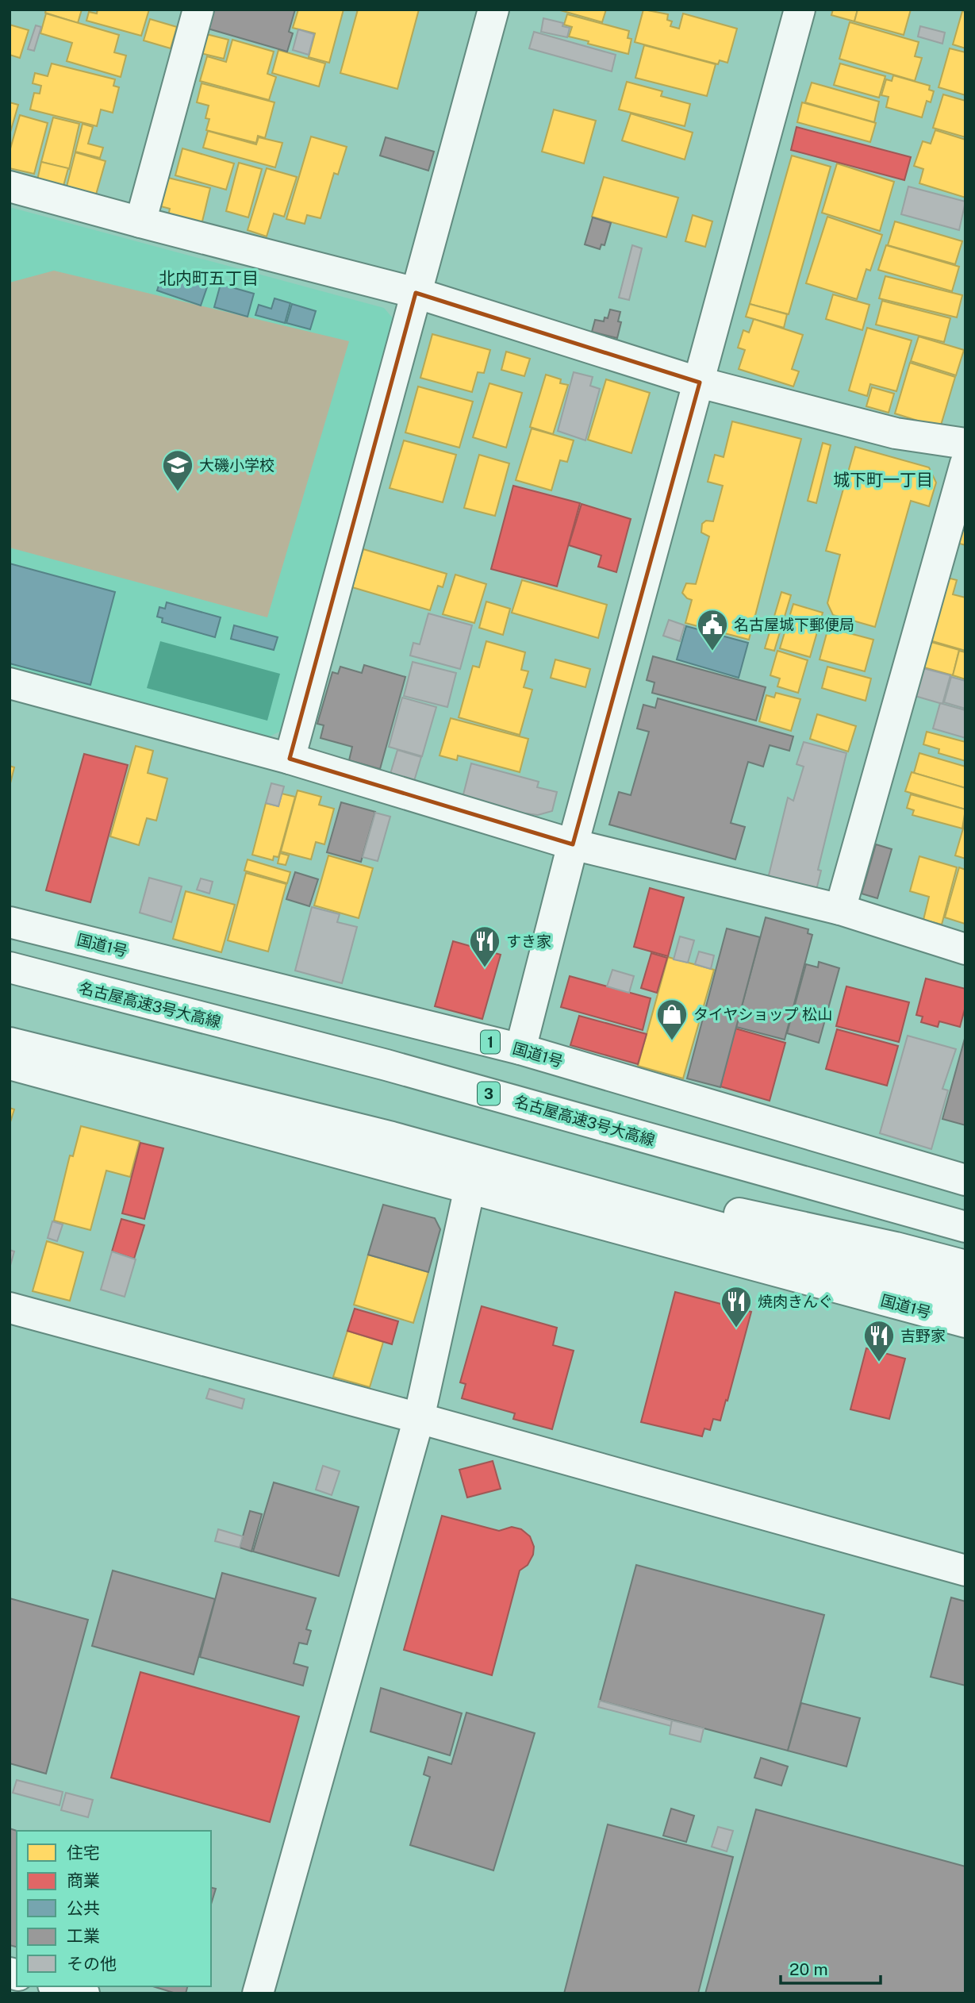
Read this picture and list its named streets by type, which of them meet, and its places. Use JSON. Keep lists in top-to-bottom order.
{
  "streets": {
    "main road": [
      "国道1号",
      "名古屋高速3号大高線",
      "1",
      "3"
    ]
  },
  "districts": ["北内町五丁目", "城下町一丁目"],
  "places": {
    "school or university": ["大磯小学校"],
    "public building": ["名古屋城下郵便局"],
    "restaurant": ["すき家", "焼肉きんぐ", "吉野家"],
    "shop": ["タイヤショップ 松山"]
  },
  "legend": [
    "住宅",
    "商業",
    "公共",
    "工業",
    "その他"
  ],
  "scale_bar": "20 m"
}
